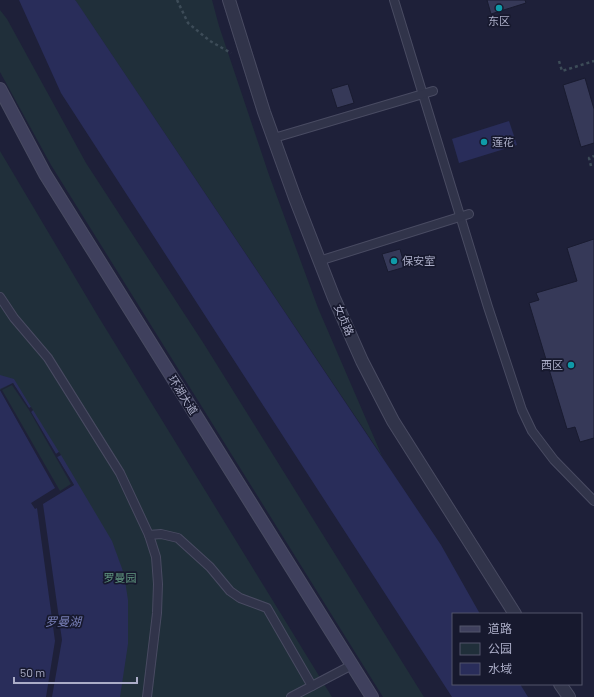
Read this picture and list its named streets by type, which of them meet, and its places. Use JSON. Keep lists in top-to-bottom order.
{
  "streets": {
    "main road": ["环湖大道"],
    "street": ["女贞路"]
  },
  "water": ["罗曼湖"],
  "parks": ["罗曼园"],
  "places": [
    "东区",
    "莲花",
    "保安室",
    "西区"
  ],
  "legend": ["道路", "公园", "水域"],
  "scale_bar": "50 m"
}
